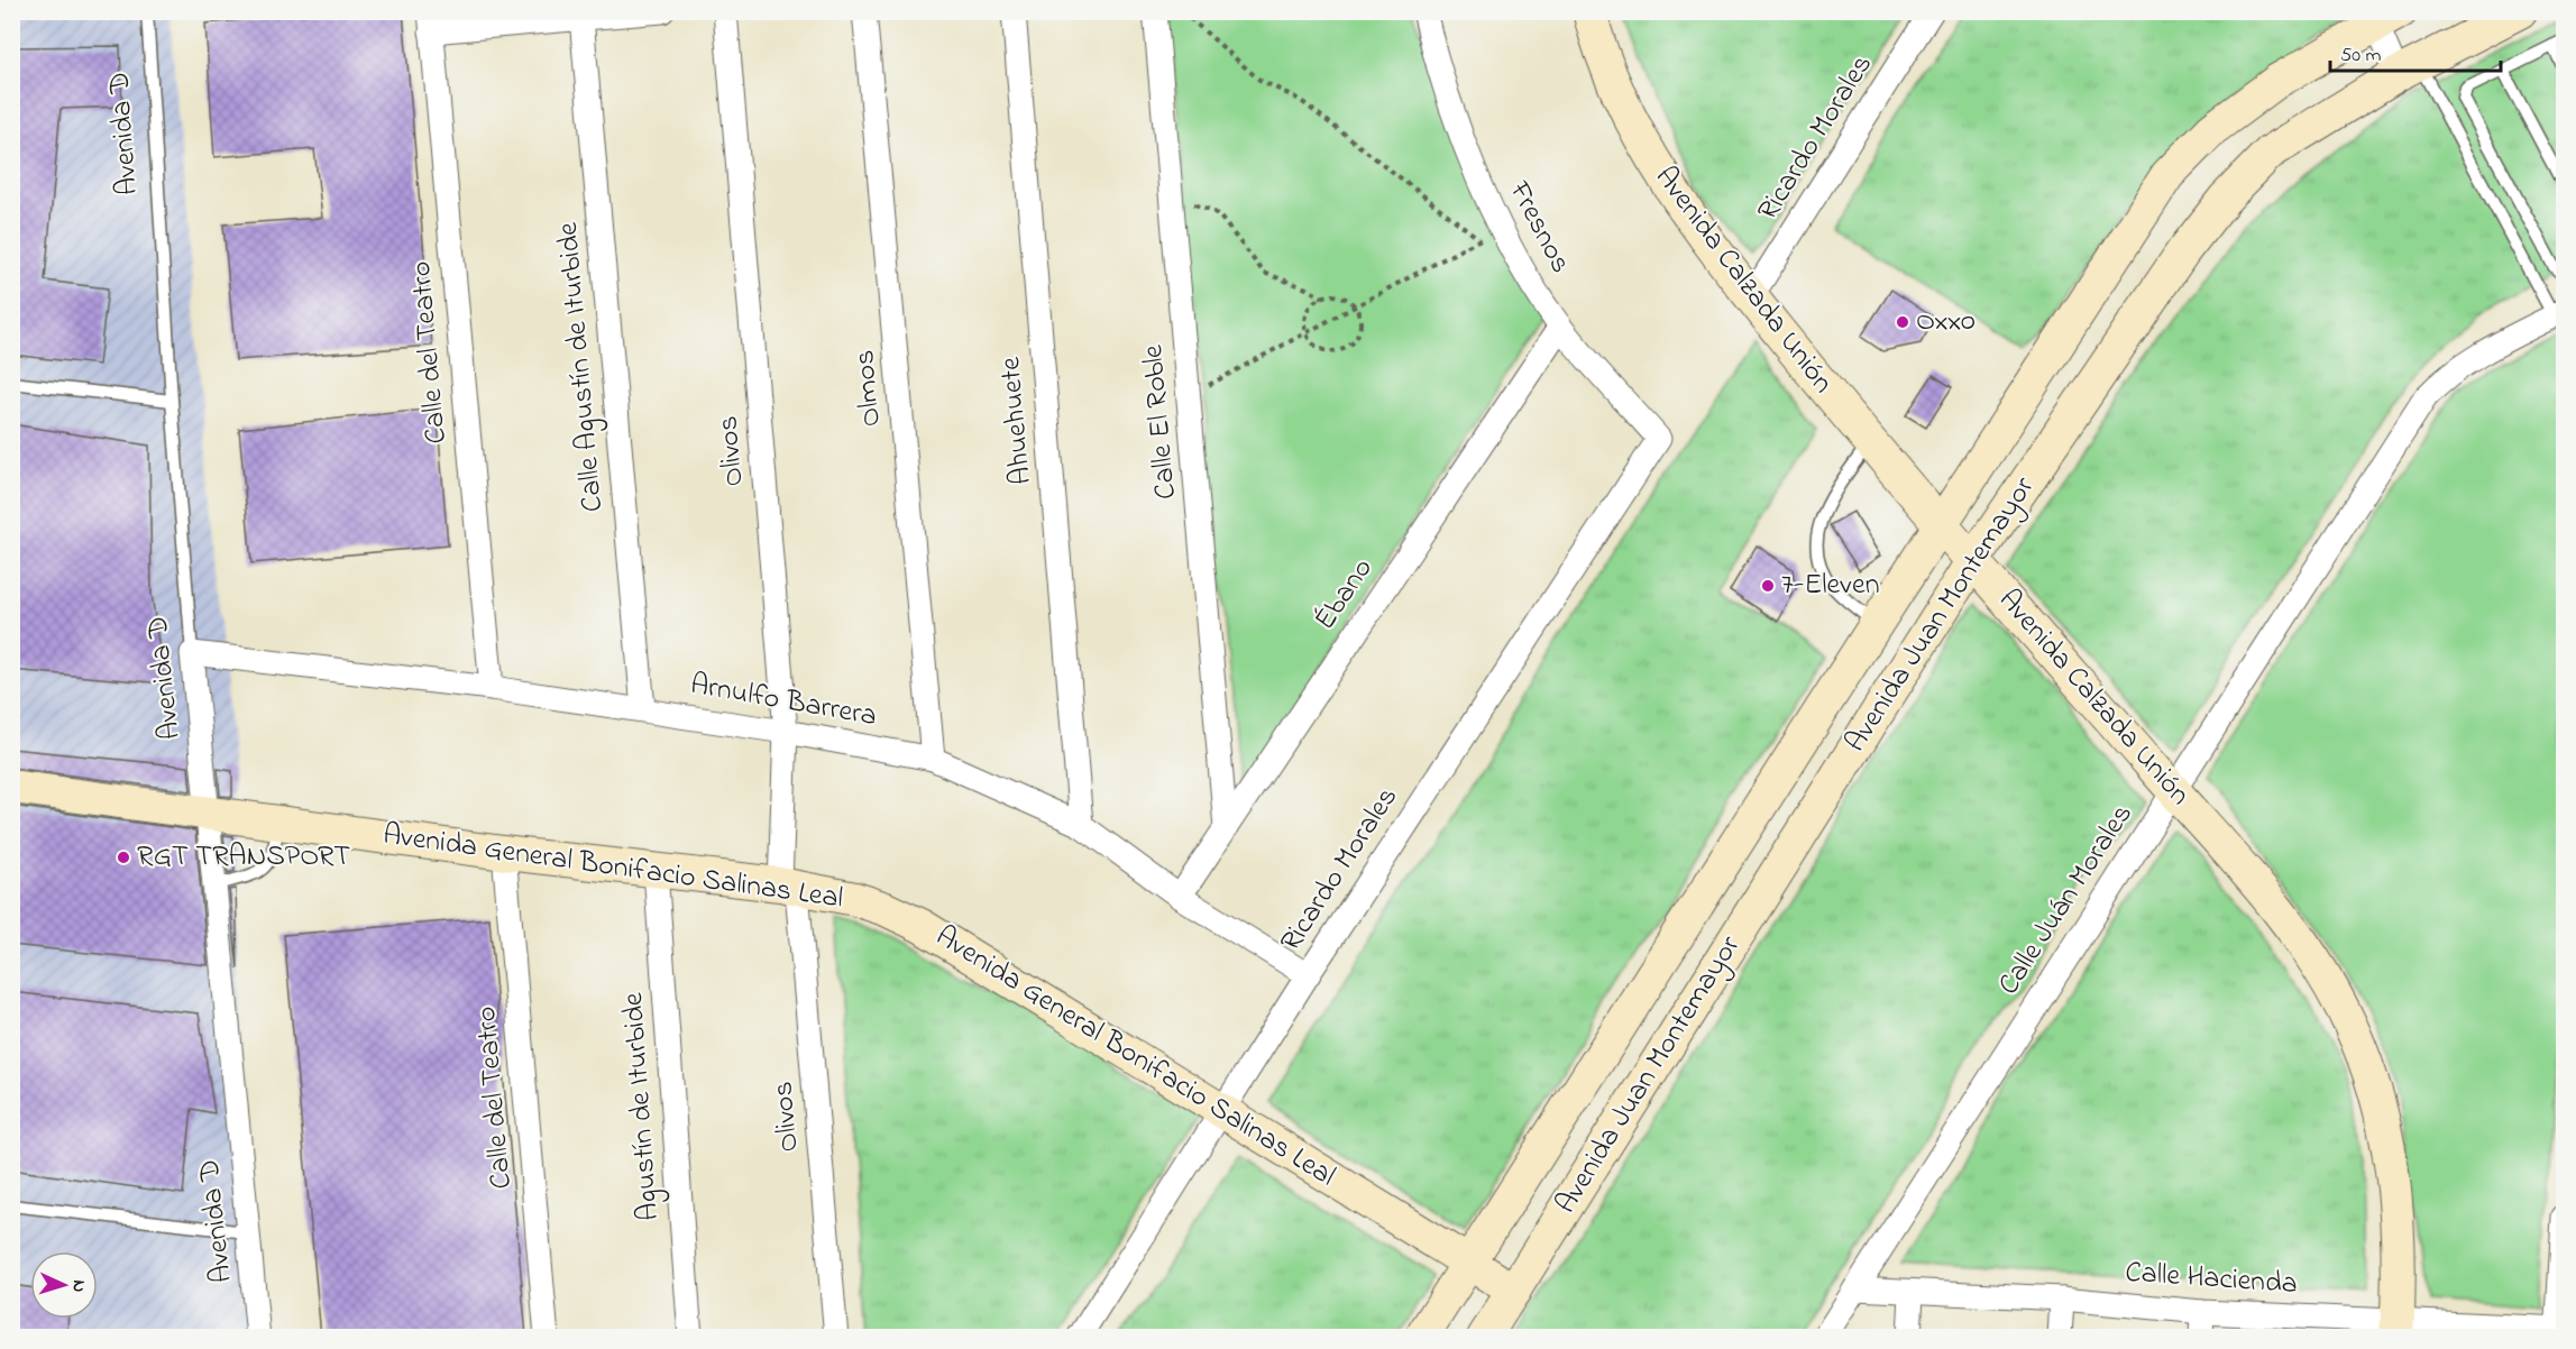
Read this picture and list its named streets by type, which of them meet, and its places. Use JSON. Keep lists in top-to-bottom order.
{
  "streets": {
    "street": [
      "Avenida D",
      "Ricardo Morales",
      "Fresnos",
      "Avenida Calzada Unión",
      "Calle del Teatro",
      "Calle Agustín de Iturbide",
      "Olmos",
      "Ahuehuete",
      "Calle El Roble",
      "Olivos",
      "Ébano",
      "Avenida Juan Montemayor",
      "Arnulfo Barrera",
      "Avenida General Bonifacio Salinas Leal",
      "Calle Juán Morales",
      "Agustín de Iturbide",
      "Calle Hacienda"
    ]
  },
  "crossings": [
    ["Avenida D", "Arnulfo Barrera"],
    ["Avenida D", "Avenida General Bonifacio Salinas Leal"],
    ["Ricardo Morales", "Fresnos"],
    ["Ricardo Morales", "Avenida Calzada Unión"],
    ["Ricardo Morales", "Arnulfo Barrera"],
    ["Ricardo Morales", "Avenida General Bonifacio Salinas Leal"],
    ["Fresnos", "Ébano"],
    ["Avenida Calzada Unión", "Avenida Juan Montemayor"],
    ["Avenida Calzada Unión", "Calle Juán Morales"],
    ["Avenida Calzada Unión", "Calle Hacienda"],
    ["Calle del Teatro", "Arnulfo Barrera"],
    ["Calle del Teatro", "Avenida General Bonifacio Salinas Leal"],
    ["Calle Agustín de Iturbide", "Arnulfo Barrera"],
    ["Olmos", "Arnulfo Barrera"],
    ["Ahuehuete", "Arnulfo Barrera"],
    ["Calle El Roble", "Ébano"],
    ["Olivos", "Arnulfo Barrera"],
    ["Olivos", "Avenida General Bonifacio Salinas Leal"],
    ["Ébano", "Arnulfo Barrera"],
    ["Avenida Juan Montemayor", "Avenida General Bonifacio Salinas Leal"],
    ["Avenida General Bonifacio Salinas Leal", "Agustín de Iturbide"],
    ["Calle Juán Morales", "Calle Hacienda"]
  ],
  "places": ["Oxxo", "7-Eleven", "RGT TRANSPORT"],
  "scale_bar": "50 m",
  "north": "right"
}
